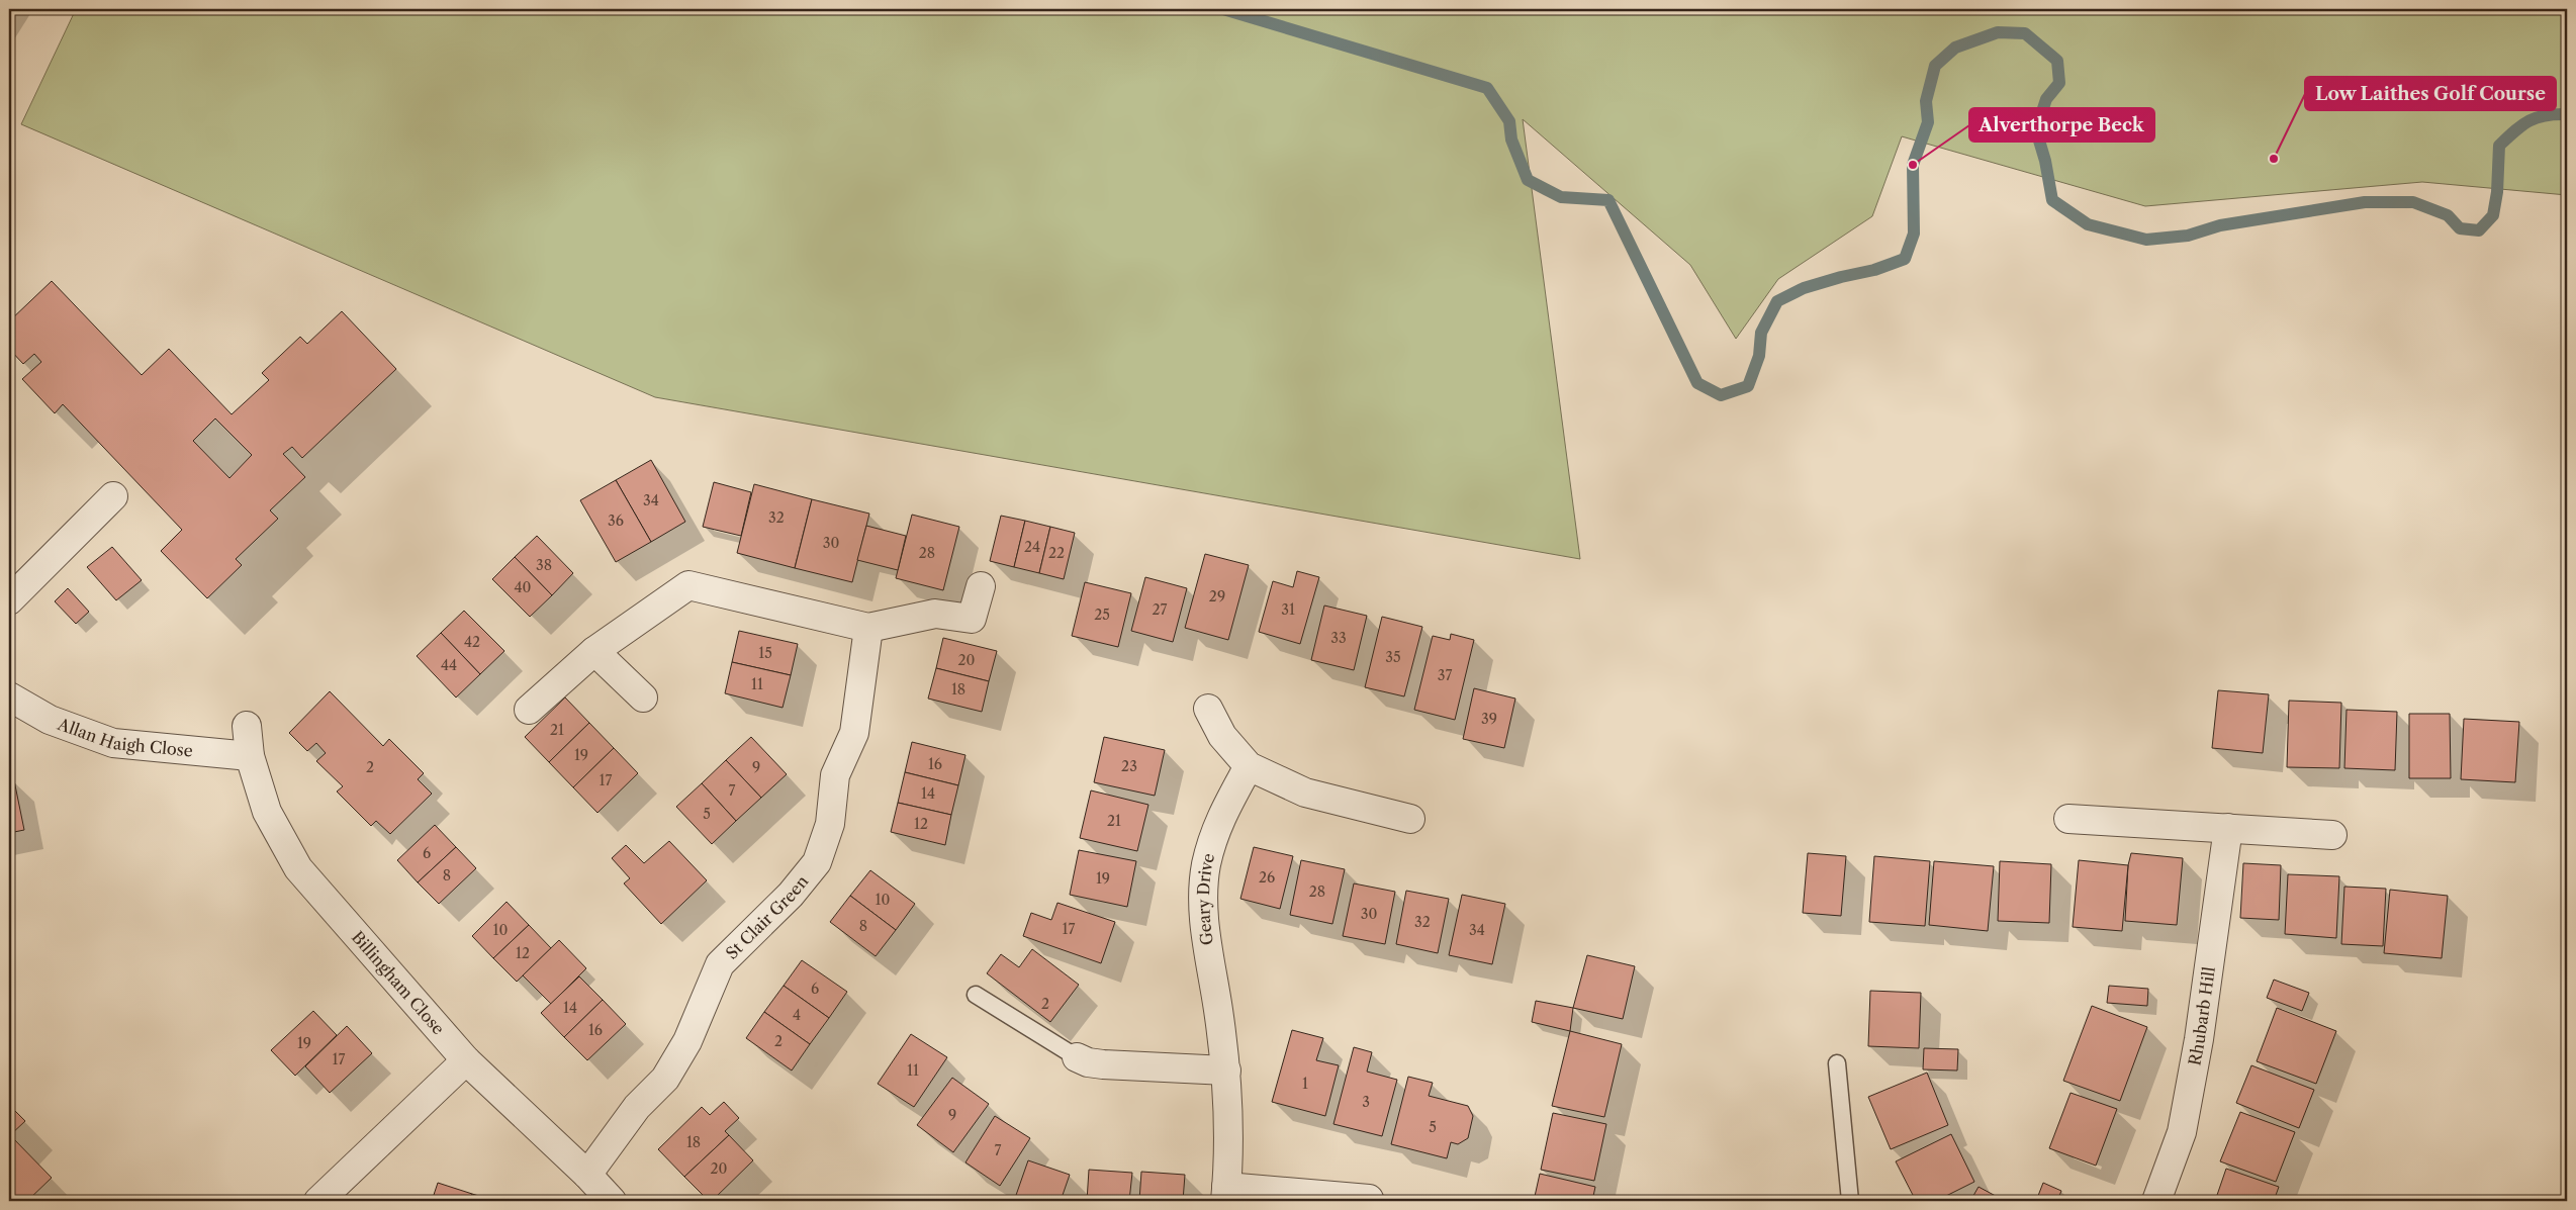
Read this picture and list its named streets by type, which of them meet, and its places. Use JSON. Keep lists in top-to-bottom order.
{
  "streets": {
    "street": [
      "Allan Haigh Close",
      "Geary Drive",
      "St Clair Green",
      "Billingham Close",
      "Rhubarb Hill"
    ]
  },
  "crossings": [
    ["Allan Haigh Close", "Billingham Close"],
    ["St Clair Green", "Billingham Close"]
  ],
  "places": ["Low Laithes Golf Course", "Alverthorpe Beck"],
  "house_numbers": [
    "34",
    "32",
    "36",
    "30",
    "24",
    "28",
    "22",
    "38",
    "40",
    "29",
    "27",
    "31",
    "25",
    "33",
    "42",
    "15",
    "35",
    "20",
    "44",
    "37",
    "11",
    "18",
    "39",
    "21",
    "19",
    "16",
    "23",
    "2",
    "9",
    "17",
    "7",
    "14",
    "5",
    "21",
    "12",
    "6",
    "8",
    "26",
    "19",
    "28",
    "10",
    "30",
    "32",
    "8",
    "17",
    "10",
    "34",
    "12",
    "6",
    "2",
    "14",
    "4",
    "16",
    "2",
    "19",
    "17",
    "11",
    "1",
    "3",
    "9",
    "5",
    "18",
    "7",
    "20"
  ]
}
